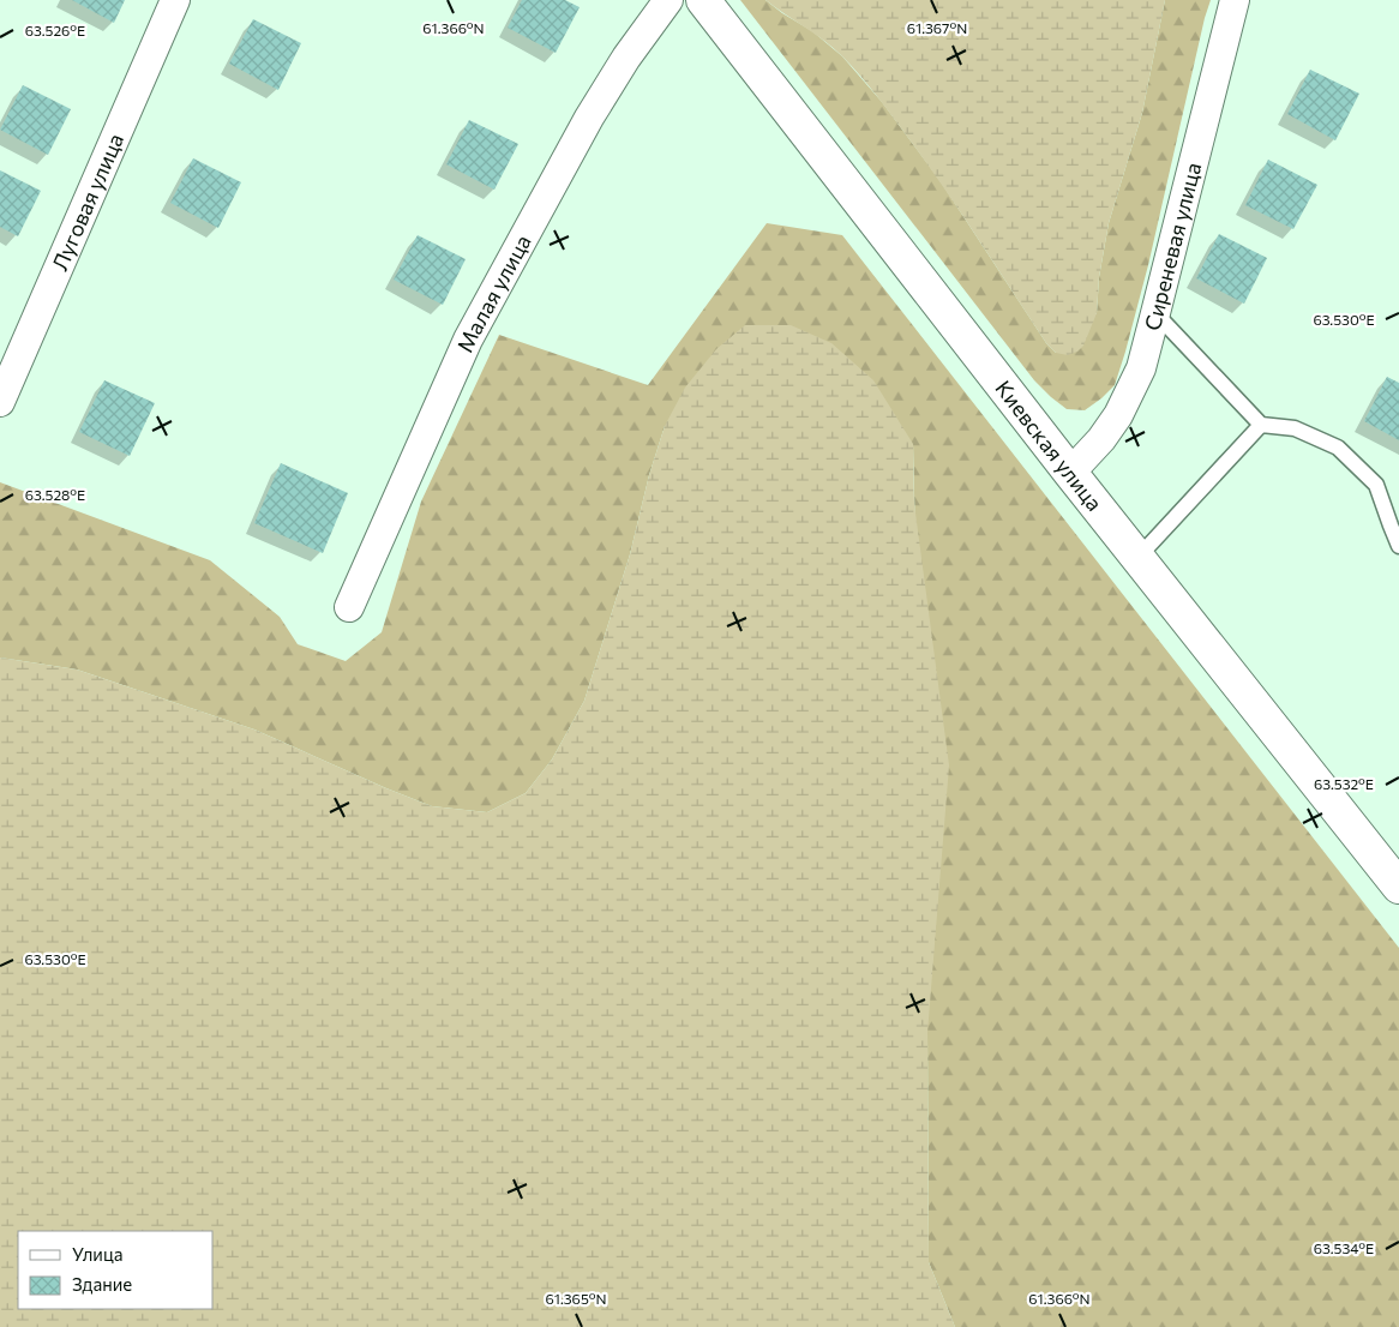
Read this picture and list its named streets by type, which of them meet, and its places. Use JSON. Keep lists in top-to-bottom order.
{
  "streets": {
    "main road": ["Киевская улица"],
    "street": ["Луговая улица", "Сиреневая улица", "Малая улица"]
  },
  "crossings": [
    ["Сиреневая улица", "Киевская улица"]
  ],
  "legend": ["Улица", "Здание"],
  "coordinates": [
    "61.366°N",
    "61.367°N",
    "63.526°E",
    "63.530°E",
    "63.528°E",
    "63.532°E",
    "63.534°E",
    "61.365°N"
  ]
}
